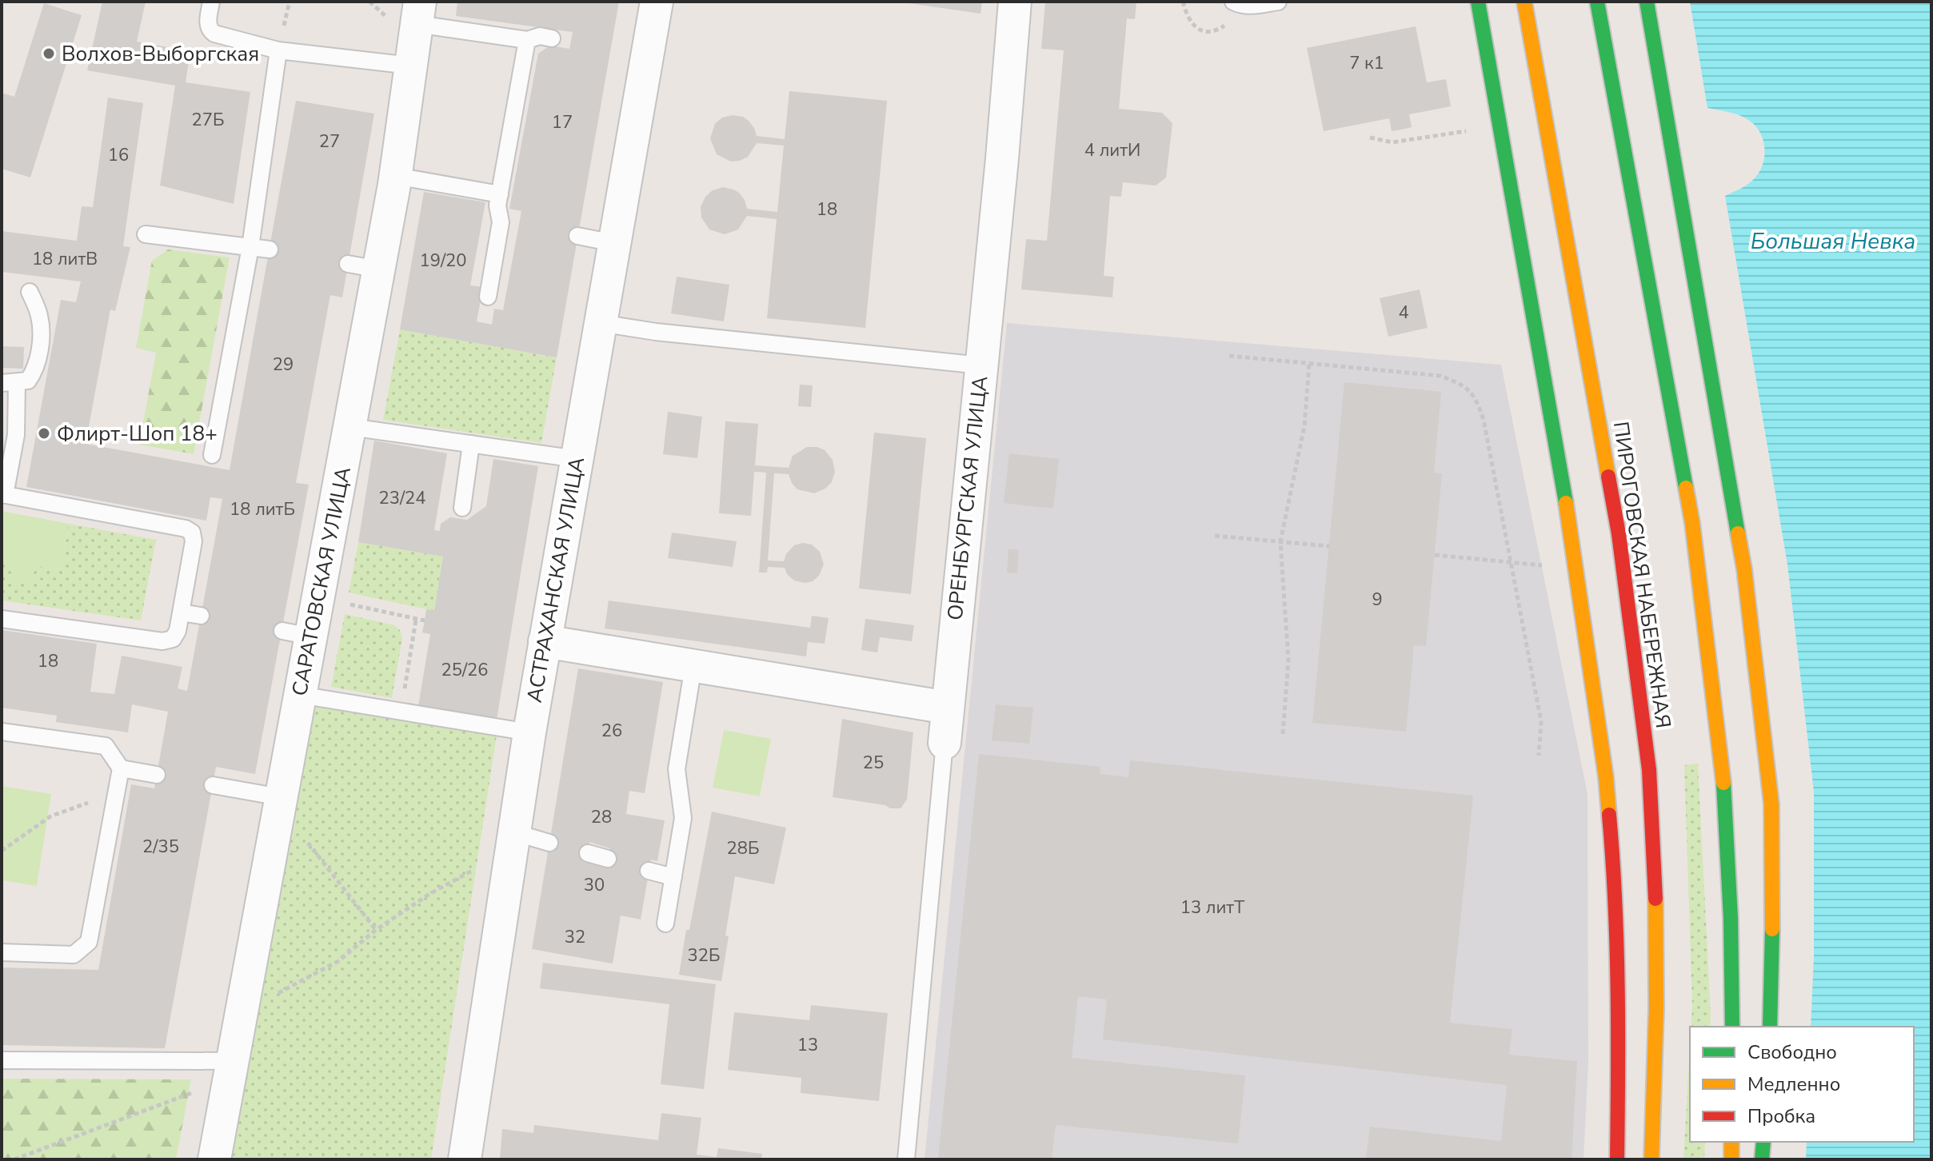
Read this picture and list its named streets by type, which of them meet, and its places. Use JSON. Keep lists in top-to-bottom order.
{
  "streets": {
    "main road": ["ПИРОГОВСКАЯ НАБЕРЕЖНАЯ"],
    "street": ["ОРЕНБУРГСКАЯ УЛИЦА", "АСТРАХАНСКАЯ УЛИЦА", "САРАТОВСКАЯ УЛИЦА"]
  },
  "water": ["Большая Невка"],
  "places": ["Волхов-Выборгская", "Флирт-Шоп 18+"],
  "house_numbers": [
    "7 к1",
    "27Б",
    "17",
    "27",
    "4 литИ",
    "16",
    "18",
    "18 литВ",
    "19/20",
    "4",
    "29",
    "23/24",
    "18 литБ",
    "9",
    "18",
    "25/26",
    "26",
    "25",
    "28",
    "2/35",
    "28Б",
    "30",
    "13 литТ",
    "32",
    "32Б",
    "13"
  ],
  "legend": ["Свободно", "Медленно", "Пробка"]
}
